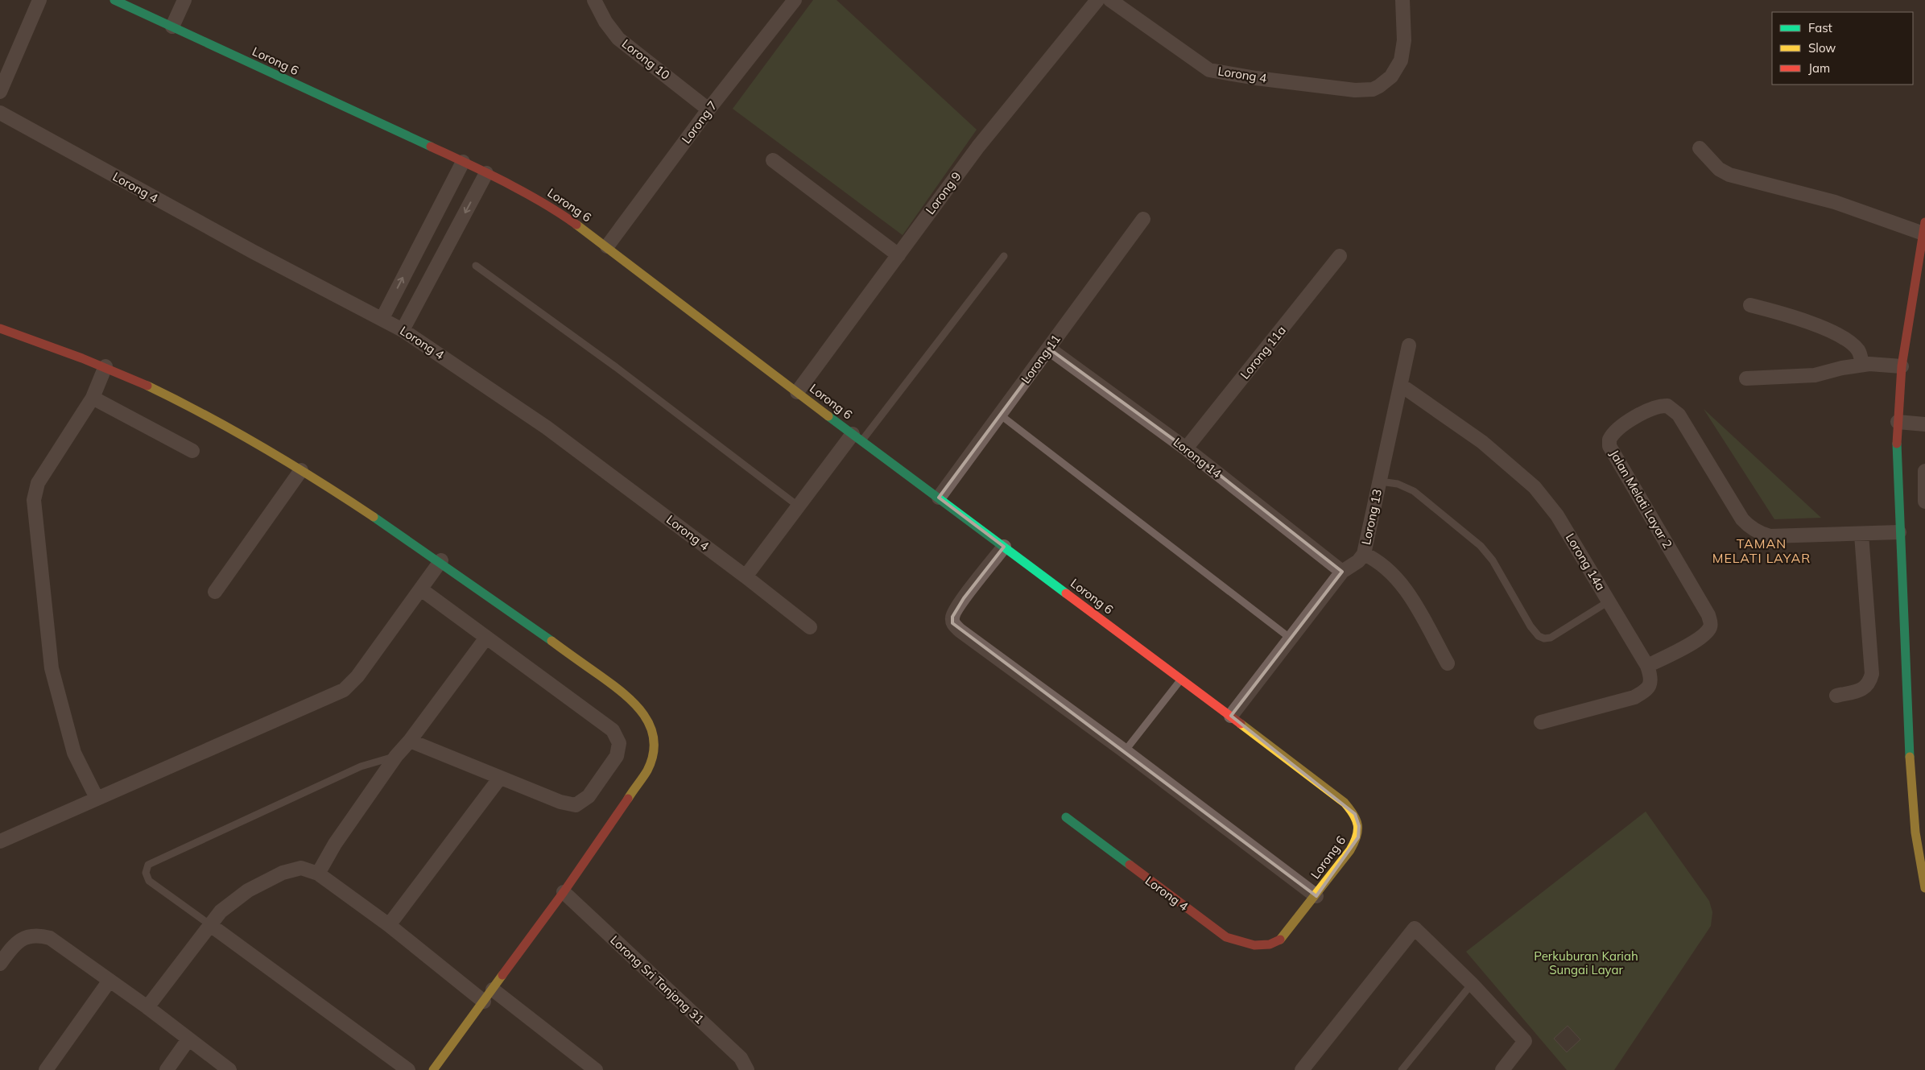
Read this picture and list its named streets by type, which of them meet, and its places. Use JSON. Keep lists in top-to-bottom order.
{
  "streets": {
    "street": [
      "Lorong 10",
      "Lorong 6",
      "Lorong 4",
      "Lorong 7",
      "Lorong 9",
      "Lorong 11a",
      "Lorong 11",
      "Lorong 14",
      "Jalan Melati Layar 2",
      "Lorong 13",
      "Lorong 14a",
      "Lorong Sri Tanjong 31"
    ]
  },
  "crossings": [
    ["Lorong 10", "Lorong 7"],
    ["Lorong 6", "Lorong 4"],
    ["Lorong 6", "Lorong 7"],
    ["Lorong 6", "Lorong 9"],
    ["Lorong 6", "Lorong 11"],
    ["Lorong 6", "Lorong 13"],
    ["Lorong 11a", "Lorong 14"],
    ["Lorong 11", "Lorong 14"],
    ["Lorong 14", "Lorong 13"],
    ["Jalan Melati Layar 2", "Lorong 14a"],
    ["Lorong 13", "Lorong 14a"]
  ],
  "districts": ["TAMAN MELATI LAYAR"],
  "parks": ["Perkuburan Kariah Sungai Layar"],
  "legend": ["Fast", "Slow", "Jam"]
}
